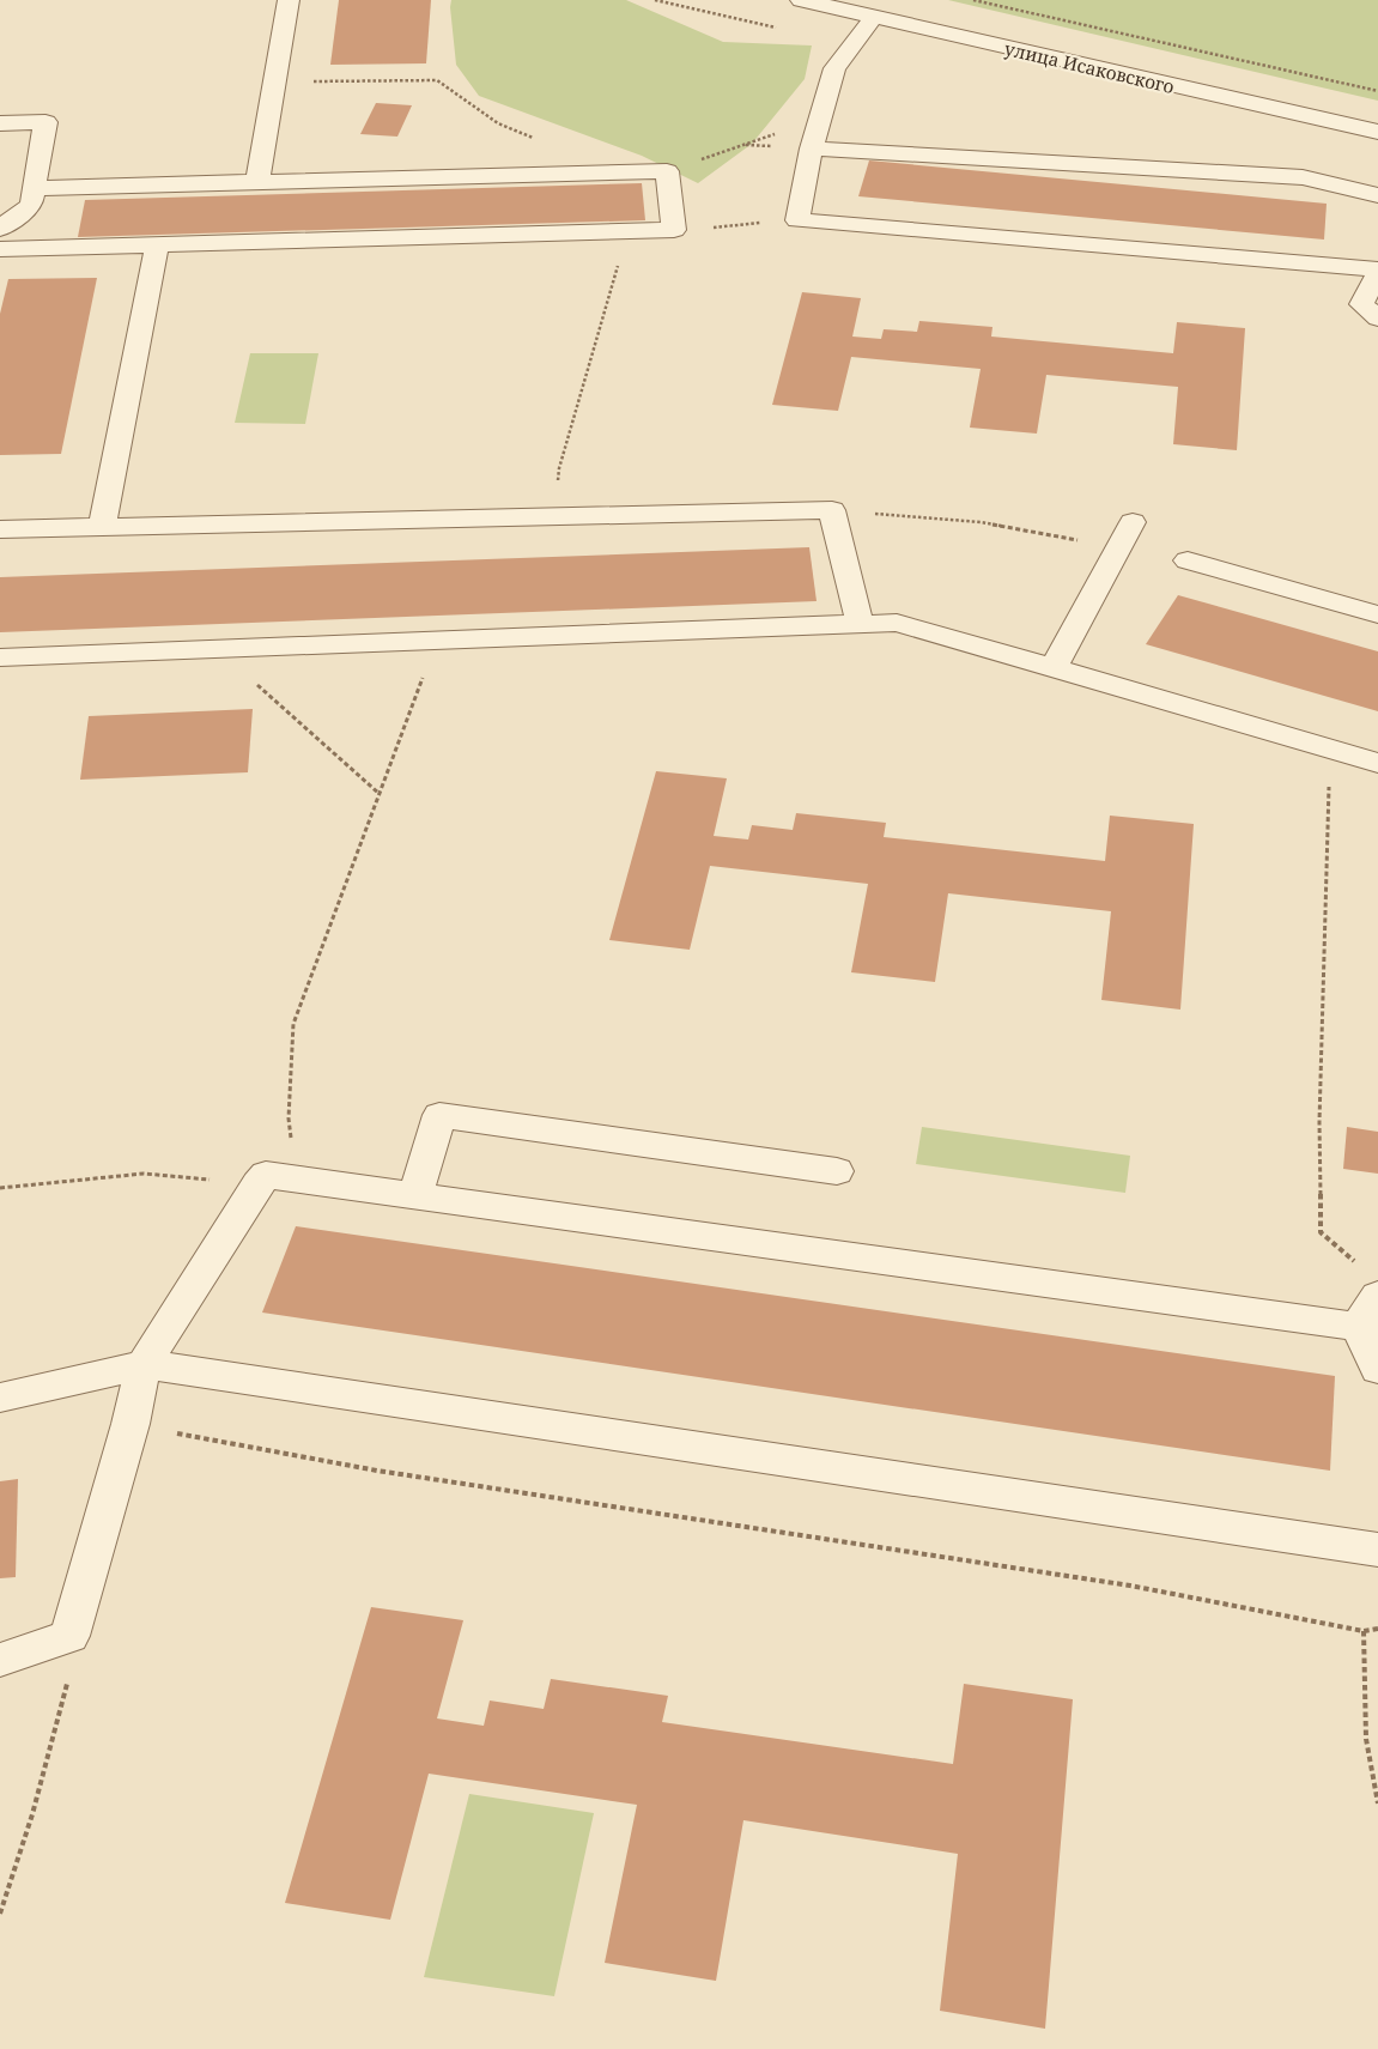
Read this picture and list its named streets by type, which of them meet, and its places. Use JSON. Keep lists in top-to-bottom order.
{
  "streets": {
    "street": ["улица Исаковского"]
  }
}
